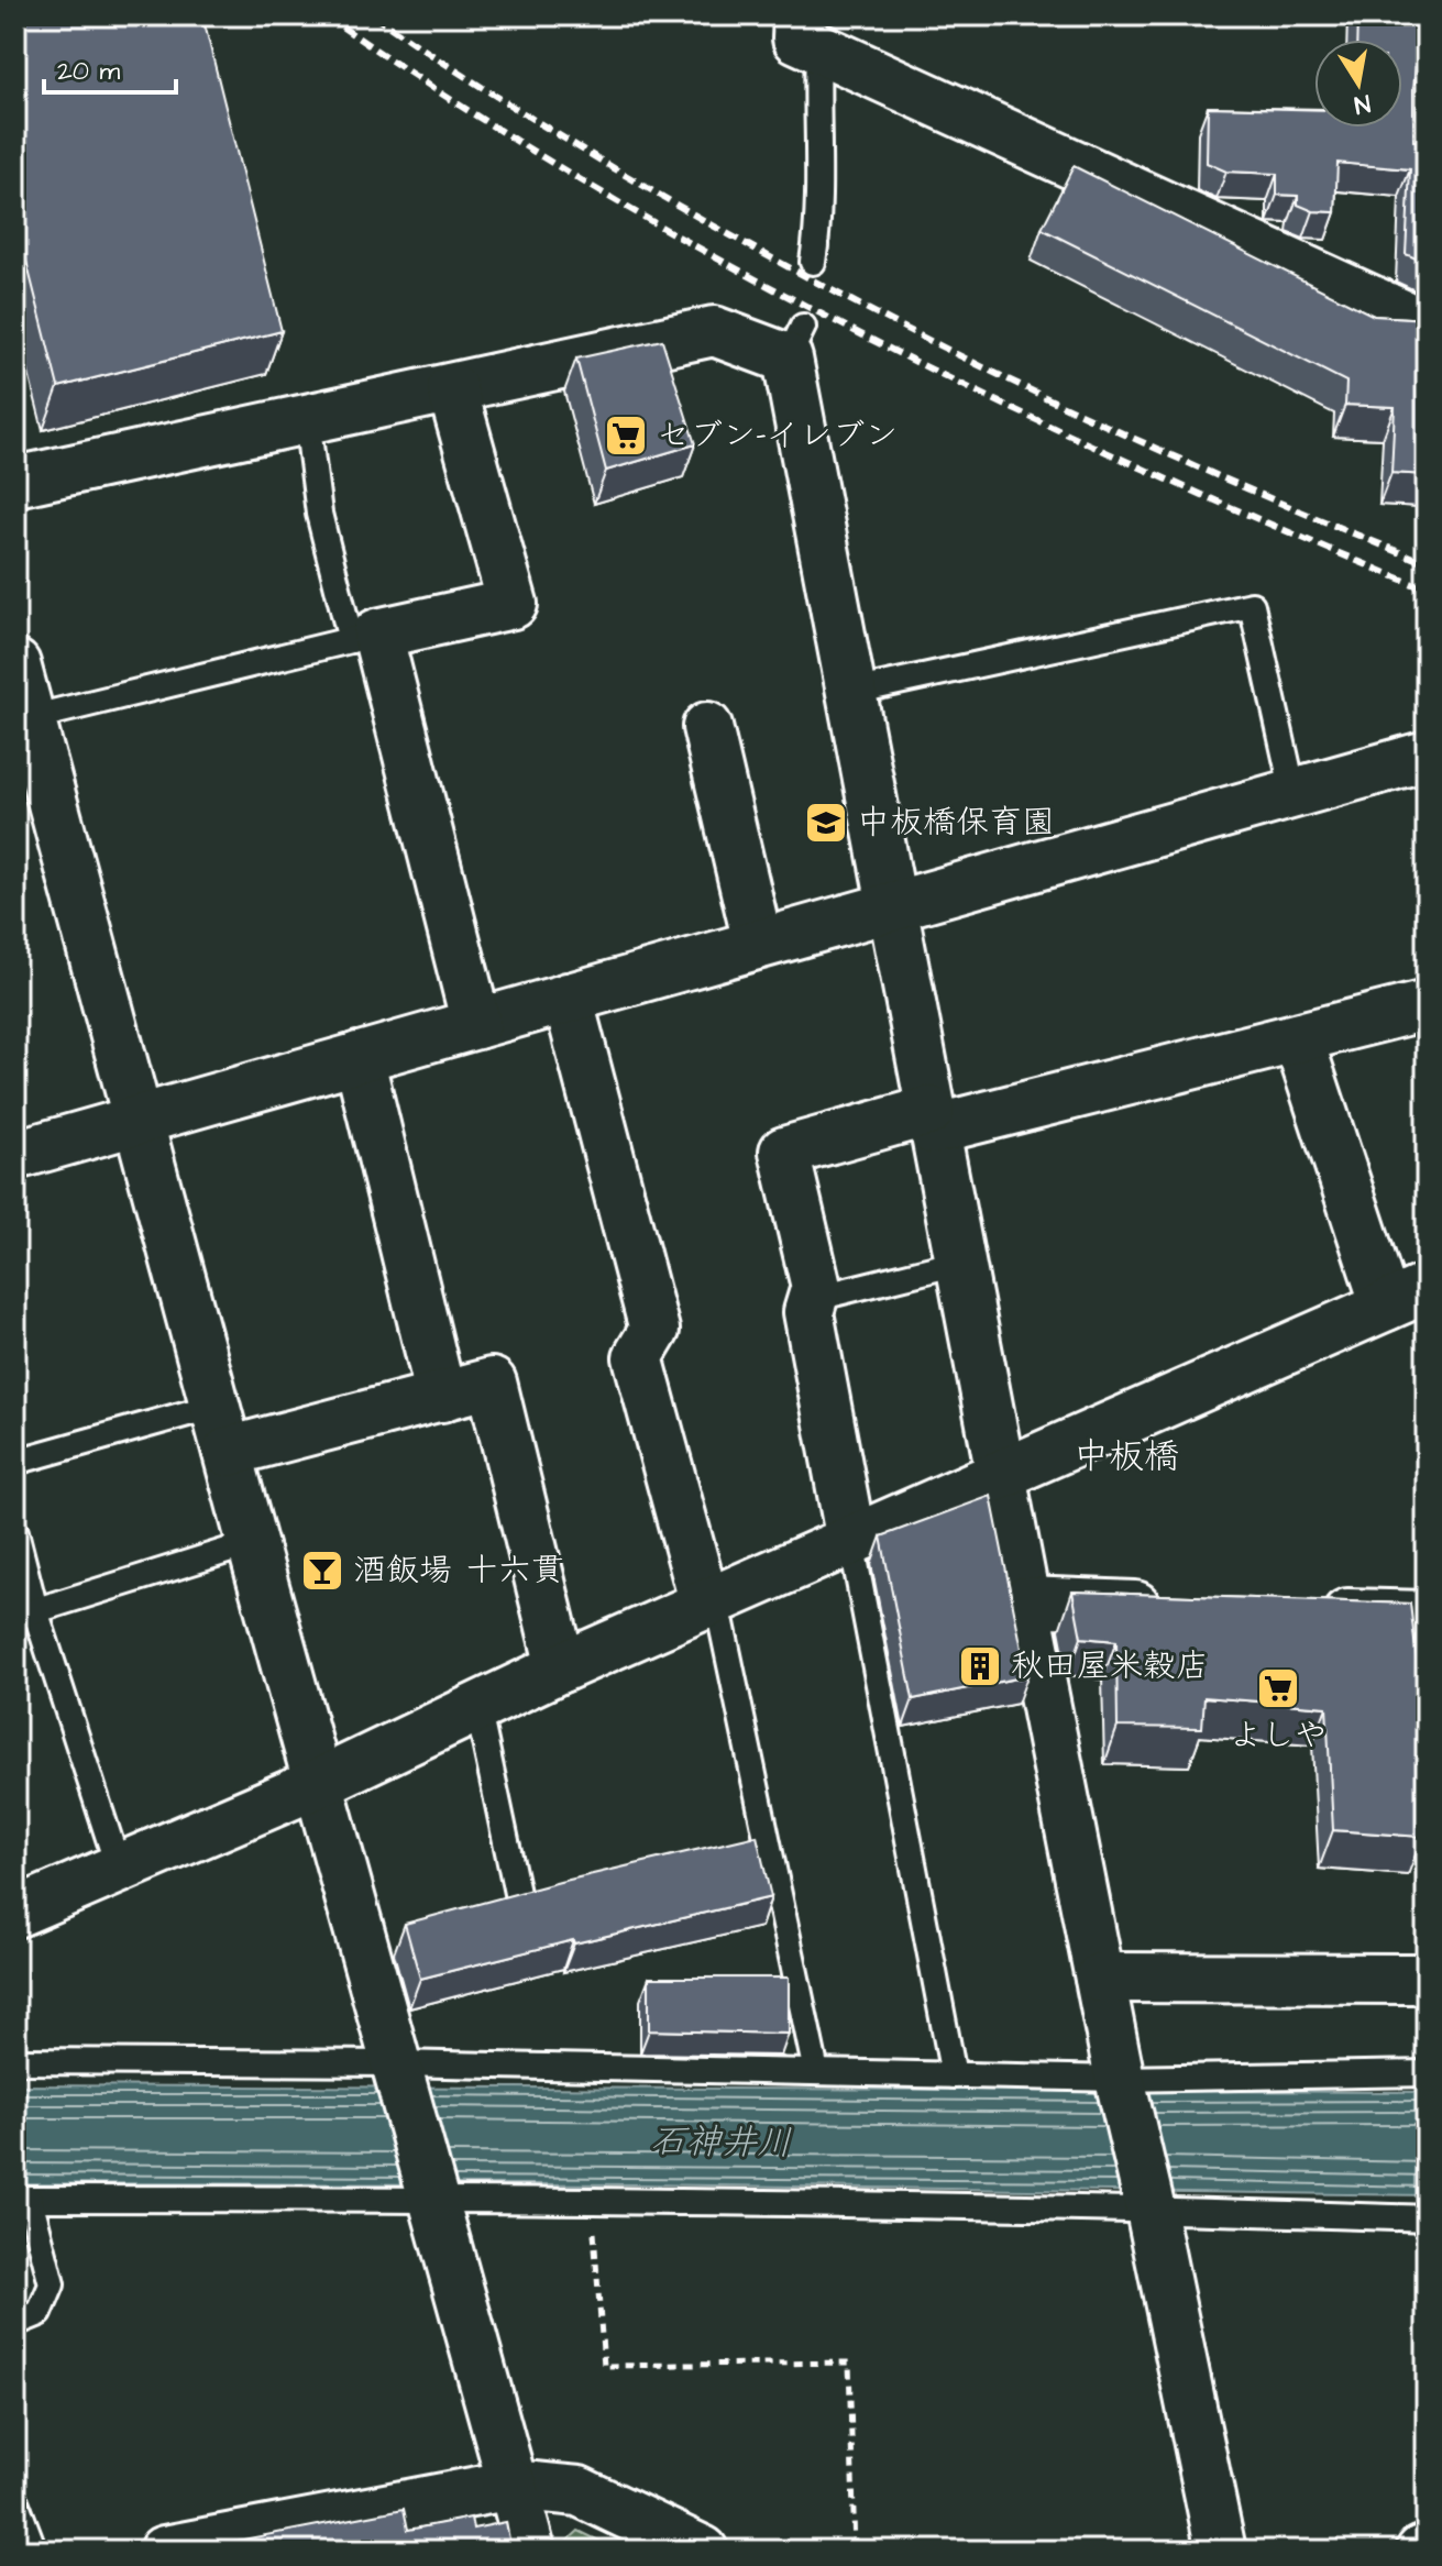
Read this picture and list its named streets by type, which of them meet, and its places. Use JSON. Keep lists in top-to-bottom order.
{
  "districts": ["中板橋"],
  "water": ["石神井川"],
  "places": {
    "supermarket": ["セブン-イレブン", "よしや"],
    "school or university": ["中板橋保育園"],
    "bar": ["酒飯場 十六貫"],
    "building": ["秋田屋米穀店"]
  },
  "scale_bar": "20 m",
  "north": "bottom"
}
